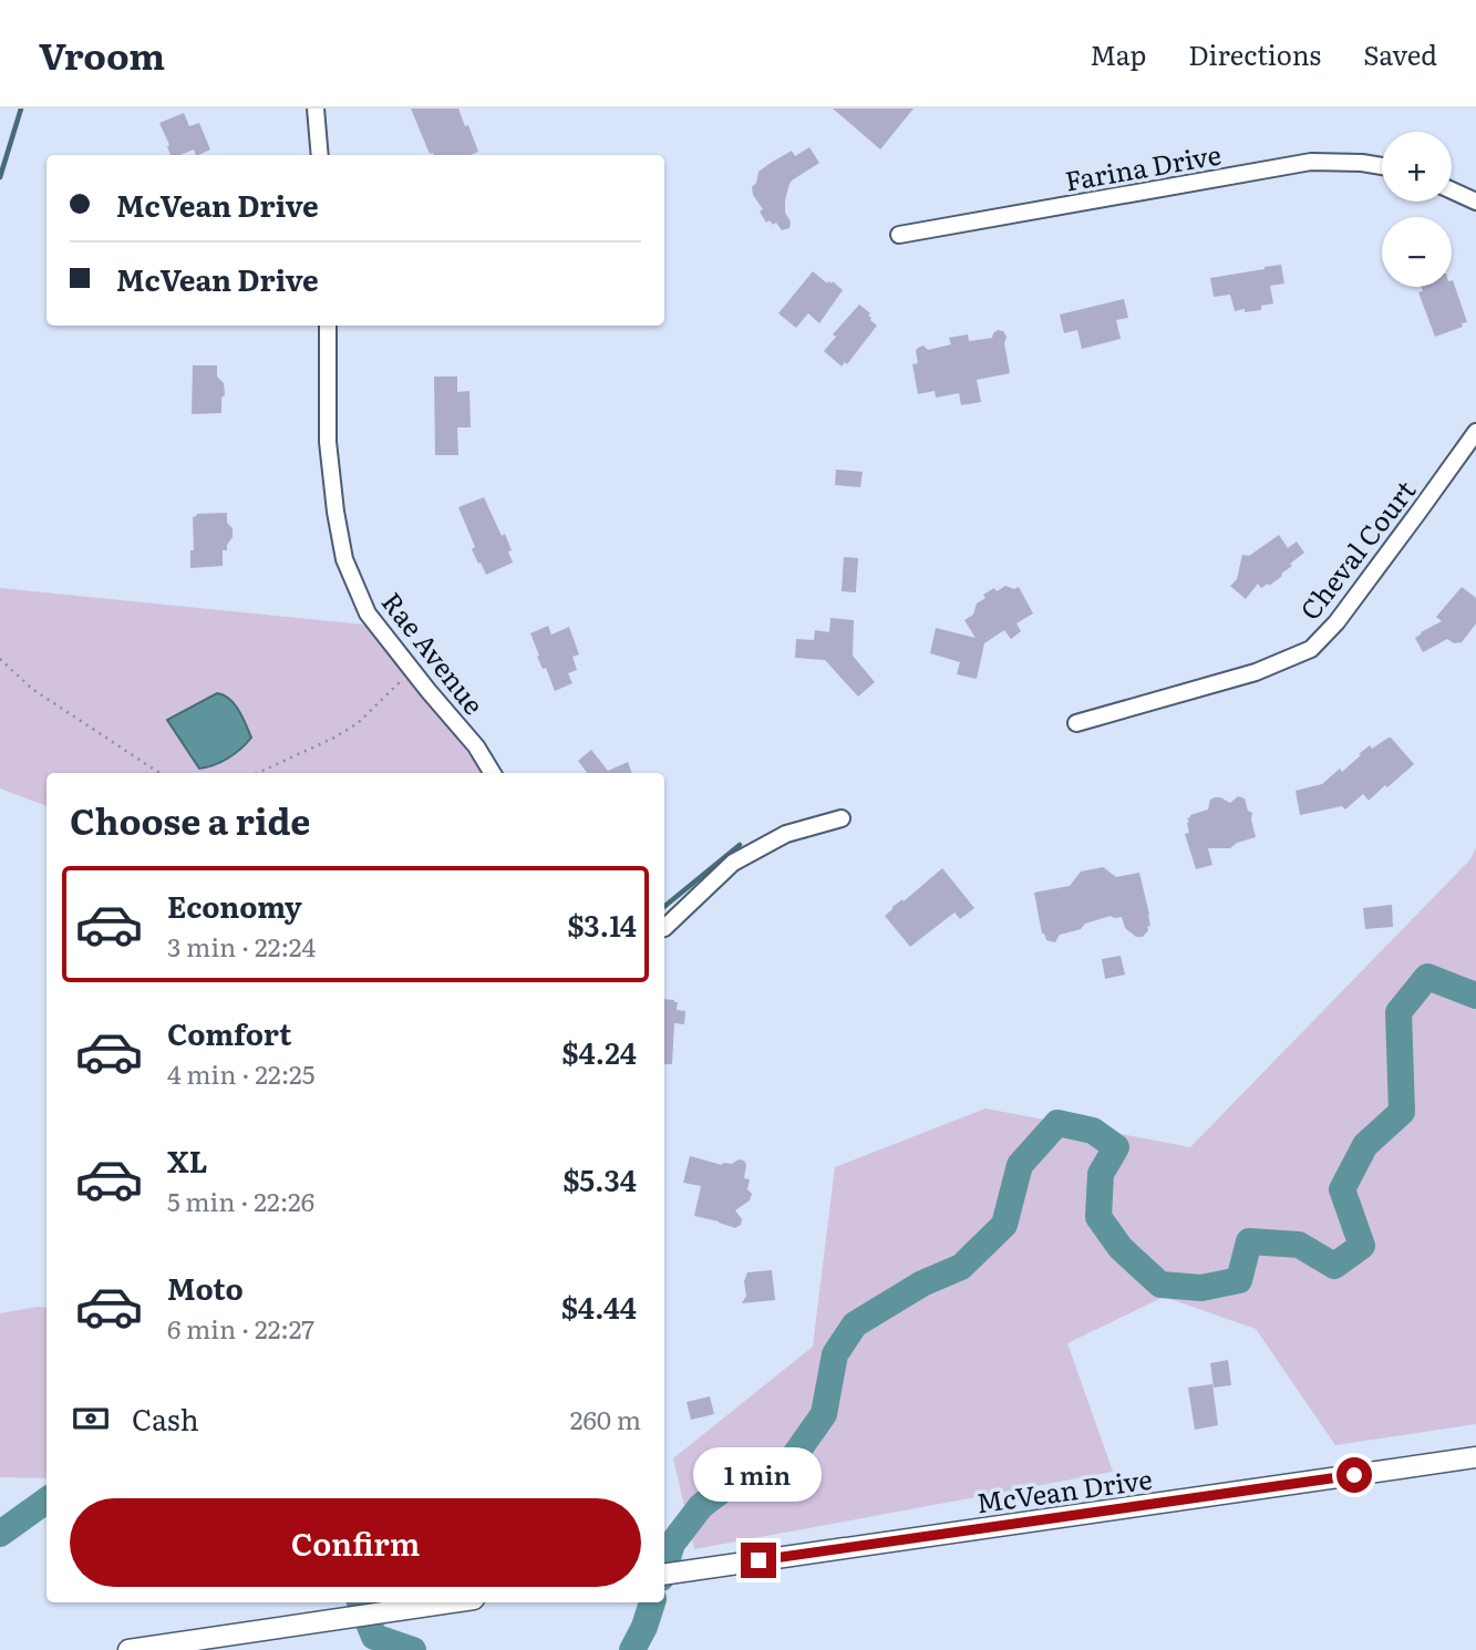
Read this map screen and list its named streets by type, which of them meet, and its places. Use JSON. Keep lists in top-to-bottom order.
{
  "streets": {
    "main road": ["McVean Drive"],
    "street": ["Farina Drive", "Cheval Court", "Rae Avenue"]
  },
  "page": {
    "header": "Vroom",
    "nav": ["Map", "Directions", "Saved"],
    "map_buttons": ["+", "−"],
    "banner": ["McVean Drive", "McVean Drive"],
    "heading": "Choose a ride",
    "list": [
      {
        "name": "Economy",
        "note": "3 min · 22:24",
        "value": "$3.14"
      },
      {
        "name": "Comfort",
        "note": "4 min · 22:25",
        "value": "$4.24"
      },
      {
        "name": "XL",
        "note": "5 min · 22:26",
        "value": "$5.34"
      },
      {
        "name": "Moto",
        "note": "6 min · 22:27",
        "value": "$4.44"
      }
    ],
    "pay": ["Cash", "260 m"],
    "bubble": "1 min",
    "buttons": "Confirm"
  }
}
